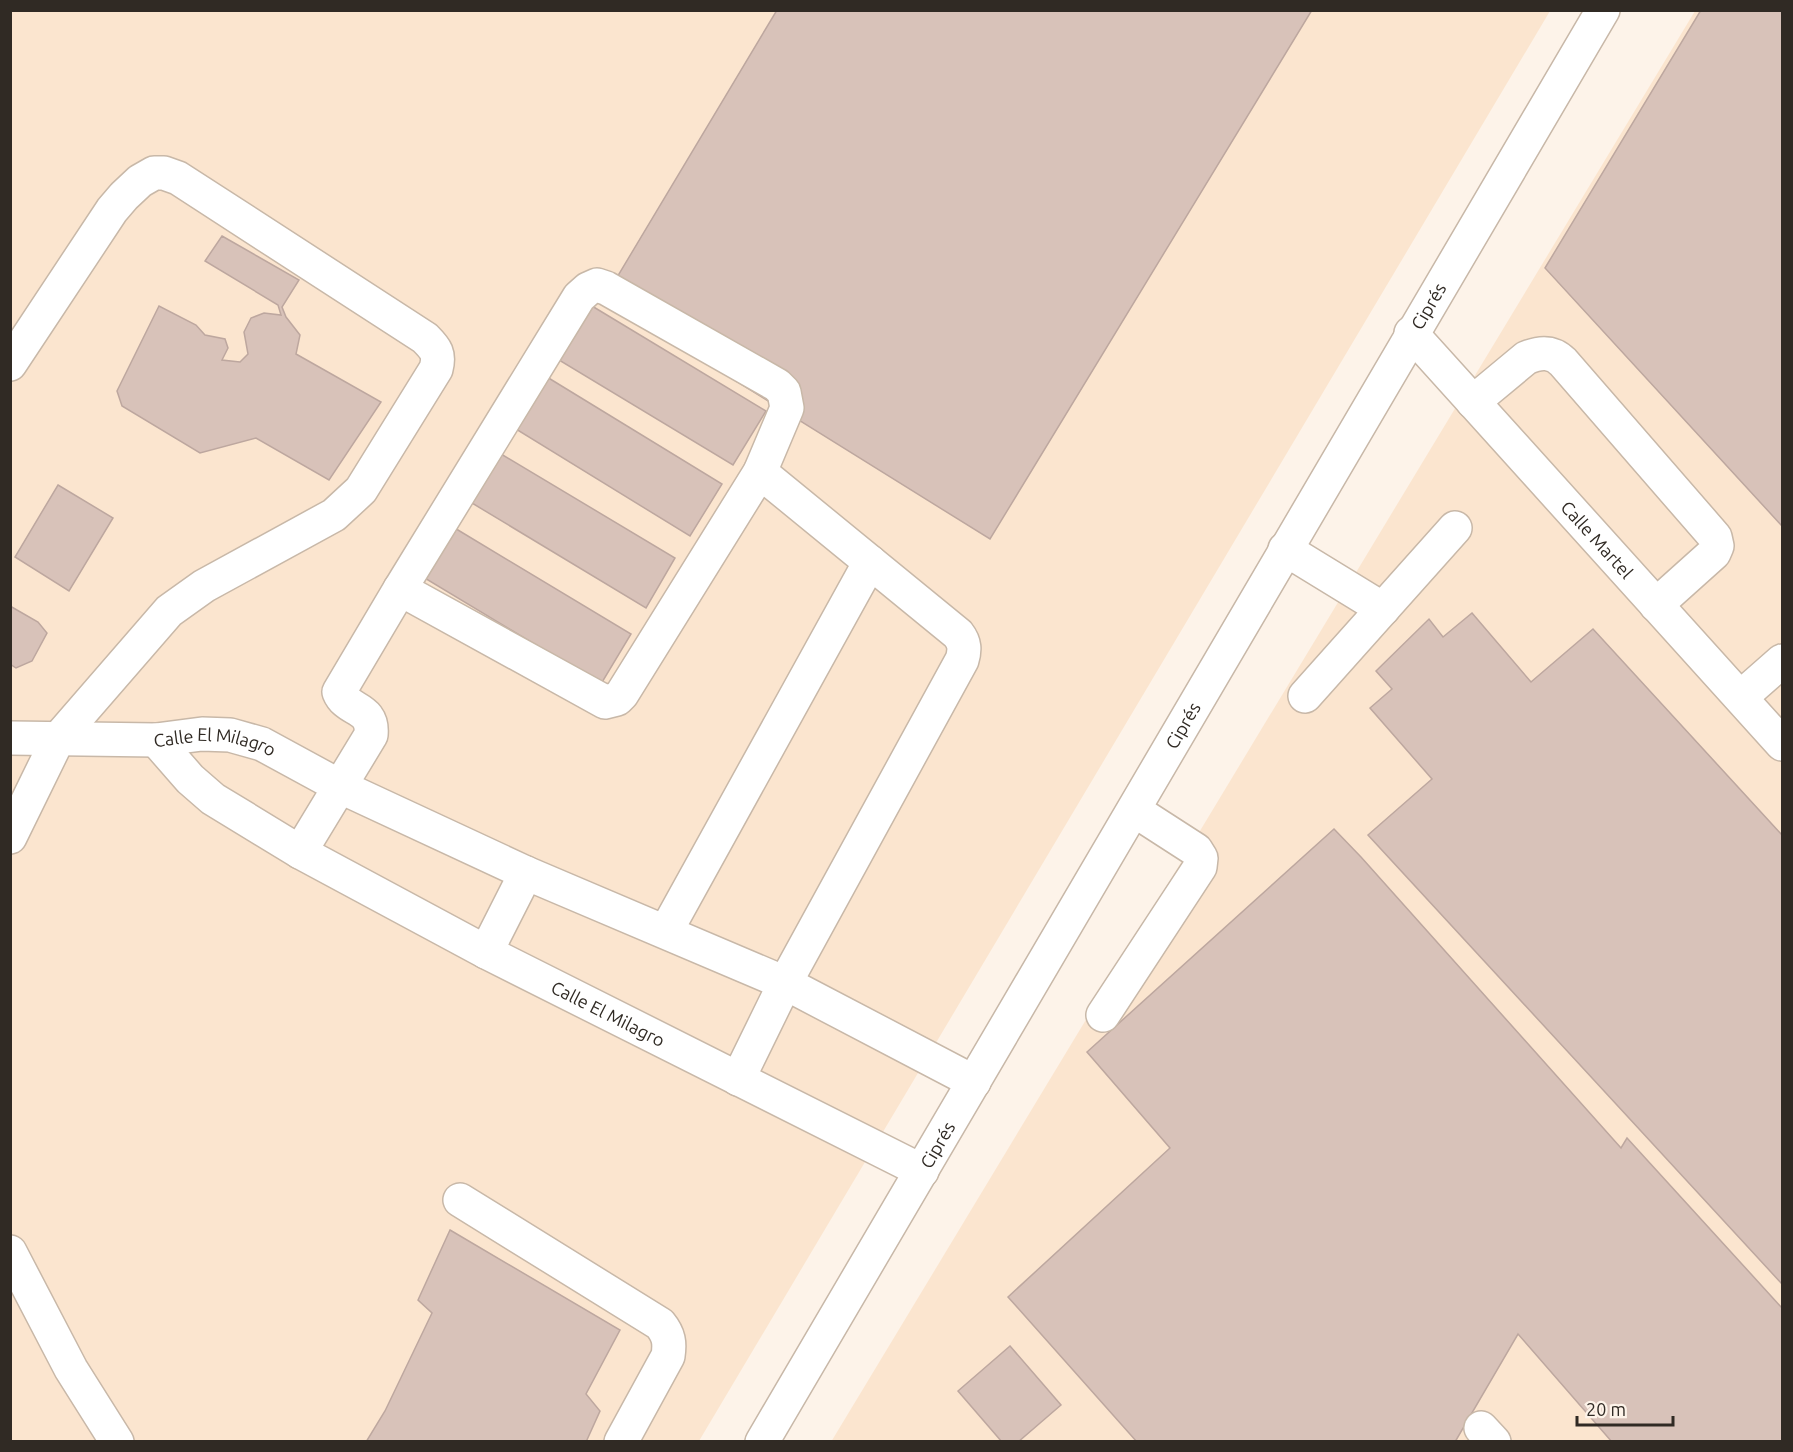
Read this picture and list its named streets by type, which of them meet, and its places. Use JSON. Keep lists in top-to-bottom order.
{
  "streets": {
    "street": ["Ciprés", "Calle Martel", "Calle El Milagro"]
  },
  "crossings": [
    ["Ciprés", "Calle Martel"],
    ["Ciprés", "Calle El Milagro"]
  ],
  "scale_bar": "20 m"
}
